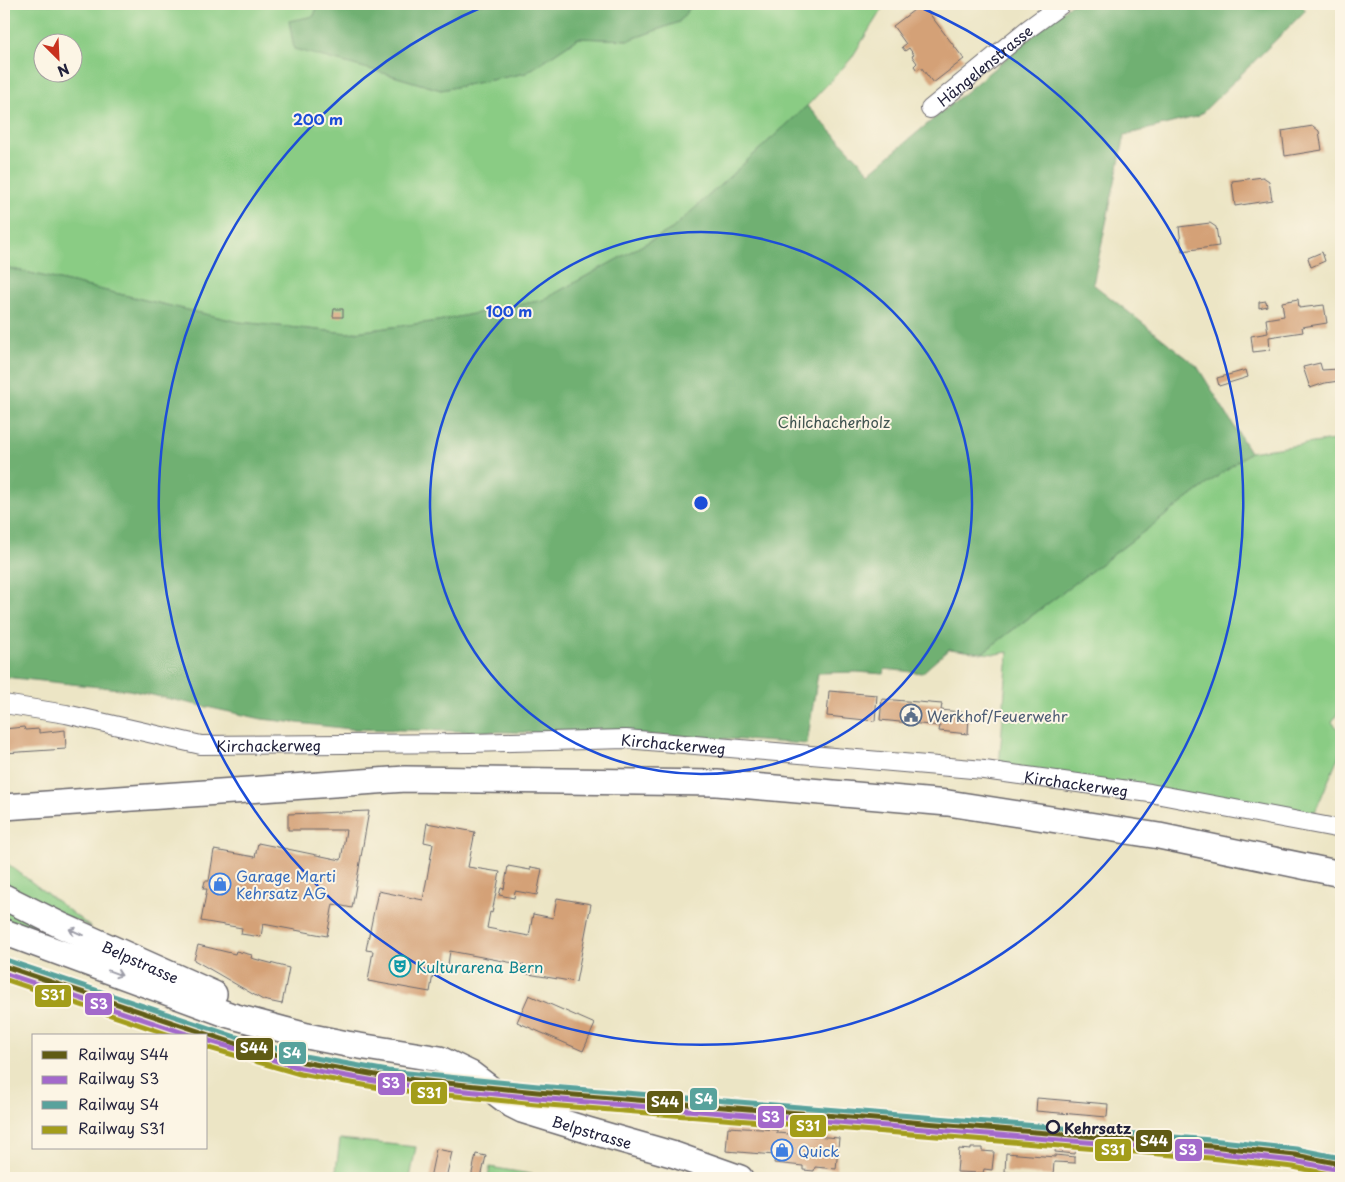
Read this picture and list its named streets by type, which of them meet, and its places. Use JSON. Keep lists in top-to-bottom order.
{
  "streets": {
    "main road": ["Belpstrasse"],
    "street": ["Hängelenstrasse", "Kirchackerweg"]
  },
  "parks": ["Chilchacherholz"],
  "places": {
    "public building": ["Werkhof/Feuerwehr"],
    "shop": ["Garage Marti Kehrsatz AG", "Quick"],
    "theatre": ["Kulturarena Bern"],
    "other": ["Kehrsatz"]
  },
  "lines": [
    "rail line S4",
    "rail line S44",
    "rail line S3",
    "rail line S31"
  ],
  "legend": [
    "Railway S44",
    "Railway S3",
    "Railway S4",
    "Railway S31"
  ],
  "north": "bottom right",
  "rings": ["200 m", "100 m"]
}
